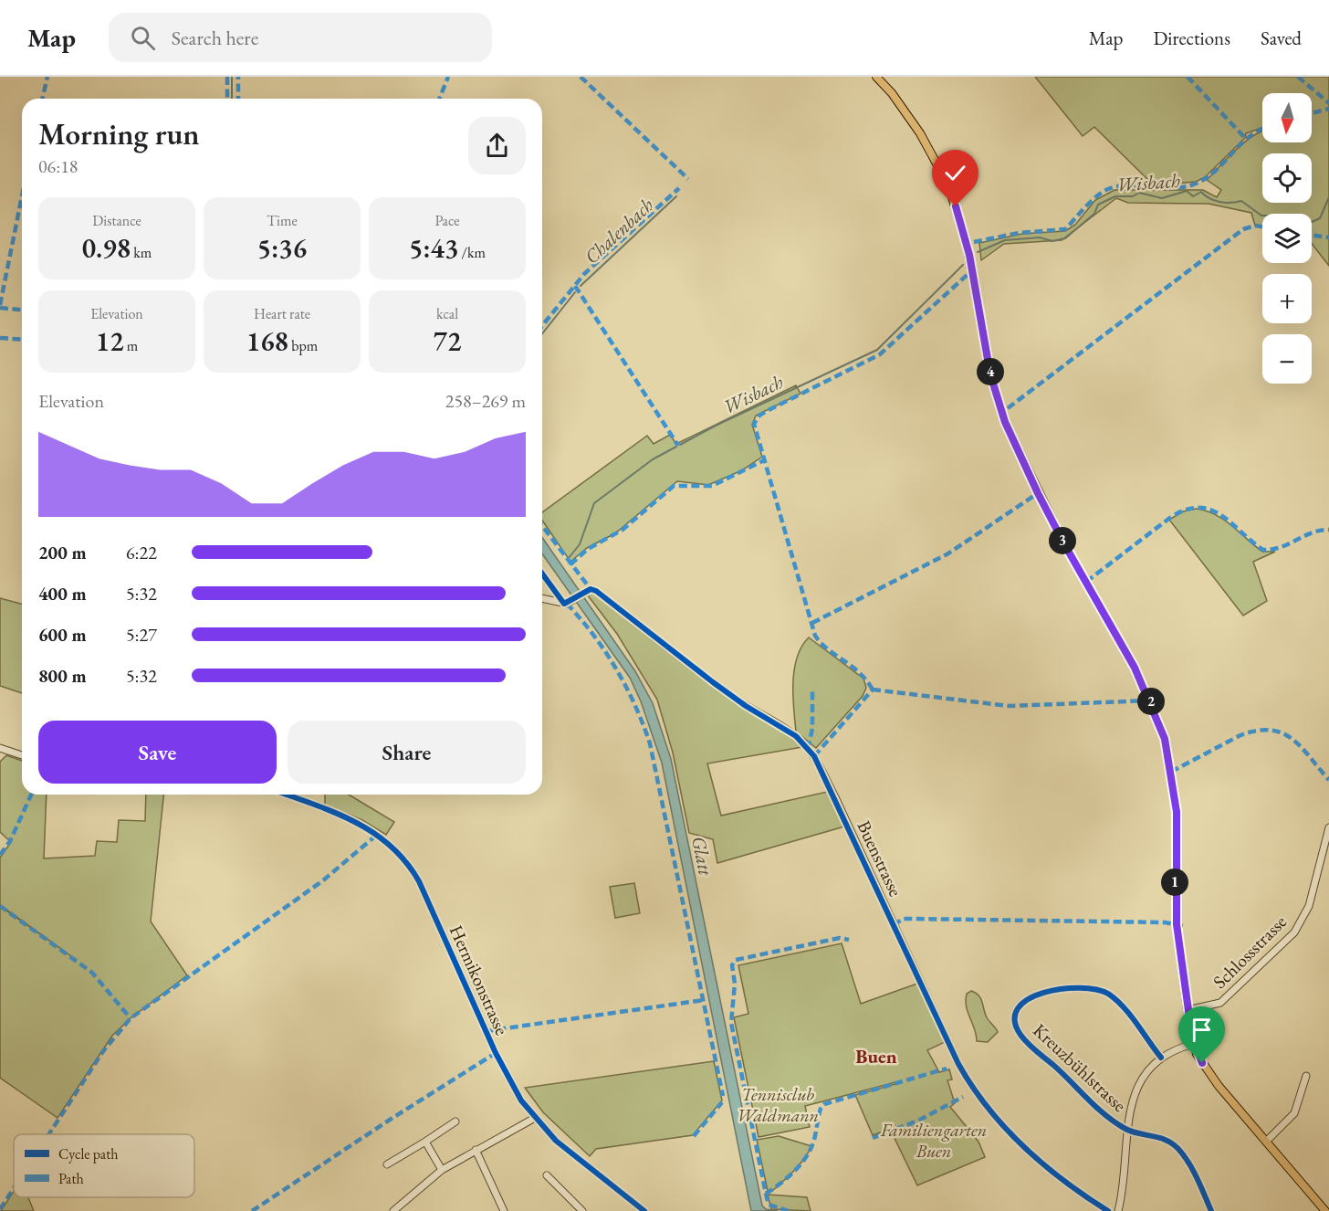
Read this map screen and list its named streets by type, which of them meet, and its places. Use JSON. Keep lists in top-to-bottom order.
{
  "streets": {
    "street": [
      "Buenstrasse",
      "Schlossstrasse",
      "Hermikonstrasse",
      "Kreuzbühlstrasse"
    ]
  },
  "districts": ["Buen"],
  "water": ["Wisbach", "Chalenbach", "Glatt"],
  "parks": ["Tennisclub Waldmann", "Familiengarten Buen"],
  "legend": ["Cycle path", "Path"],
  "north": "bottom",
  "page": {
    "header": "Map",
    "search": "Search here",
    "nav": ["Map", "Directions", "Saved"],
    "map_buttons": ["+", "−"],
    "heading": ["Morning run", "06:18"],
    "stats": [
      ["Distance", "0.98 km"],
      ["Time", "5:36"],
      ["Pace", "5:43 /km"],
      ["Elevation", "12 m"],
      ["Heart rate", "168 bpm"],
      ["kcal", "72"]
    ],
    "pins": [
      "4",
      "3",
      "2",
      "1"
    ],
    "chart": ["Elevation", "258–269 m"],
    "list": [
      {
        "name": "200 m",
        "note": "6:22"
      },
      {
        "name": "400 m",
        "note": "5:32"
      },
      {
        "name": "600 m",
        "note": "5:27"
      },
      {
        "name": "800 m",
        "note": "5:32"
      }
    ],
    "buttons": ["Save", "Share"]
  }
}
